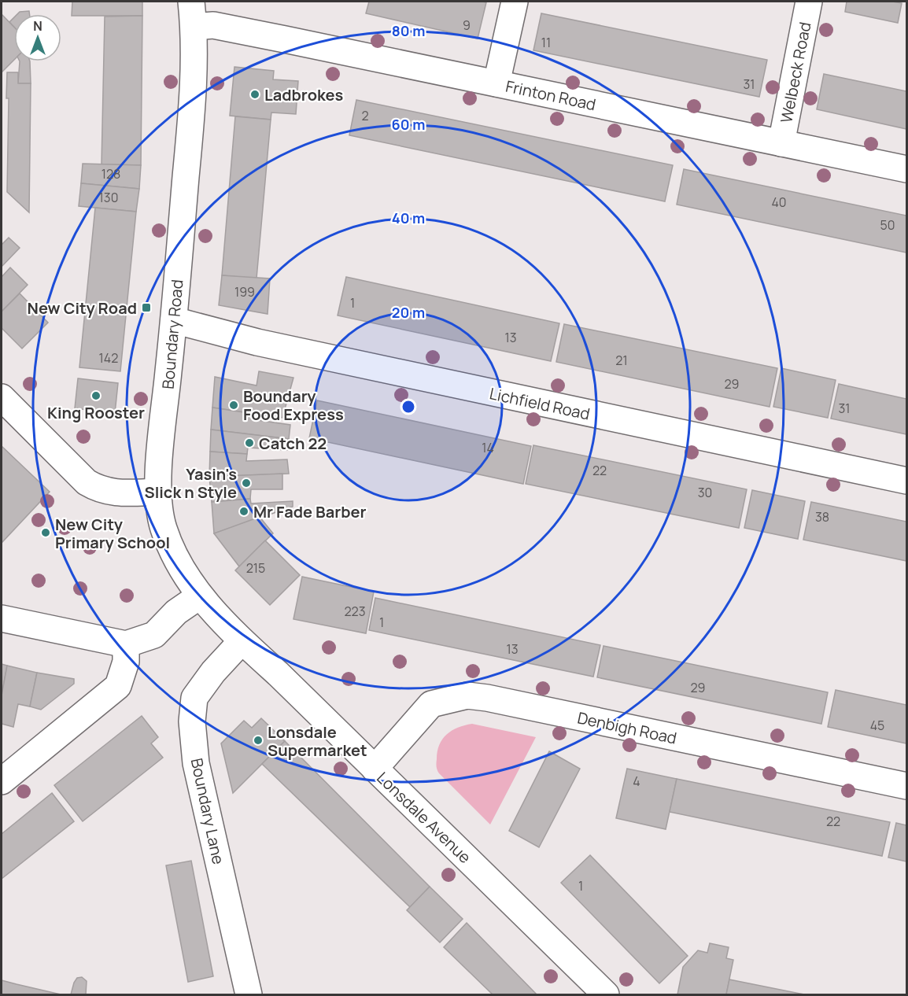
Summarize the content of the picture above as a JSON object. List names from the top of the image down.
{
  "streets": {
    "street": [
      "Welbeck Road",
      "Frinton Road",
      "Boundary Road",
      "Lichfield Road",
      "Denbigh Road",
      "Boundary Lane",
      "Lonsdale Avenue"
    ]
  },
  "crossings": [
    ["Welbeck Road", "Frinton Road"],
    ["Frinton Road", "Boundary Road"],
    ["Boundary Road", "Lichfield Road"],
    ["Boundary Road", "Boundary Lane"],
    ["Boundary Road", "Lonsdale Avenue"],
    ["Denbigh Road", "Lonsdale Avenue"],
    ["Boundary Lane", "Lonsdale Avenue"]
  ],
  "places": {
    "other": [
      "Ladbrokes",
      "King Rooster",
      "Boundary Food Express",
      "Catch 22",
      "Yasin's Slick n Style",
      "Mr Fade Barber",
      "New City Primary School",
      "Lonsdale Supermarket"
    ],
    "transit": ["New City Road"]
  },
  "house_numbers": [
    "9",
    "11",
    "31",
    "2",
    "128",
    "130",
    "40",
    "50",
    "199",
    "1",
    "13",
    "142",
    "21",
    "29",
    "31",
    "14",
    "22",
    "30",
    "38",
    "215",
    "223",
    "1",
    "13",
    "29",
    "45",
    "4",
    "22",
    "1"
  ],
  "north": "top",
  "rings": [
    "80 m",
    "60 m",
    "40 m",
    "20 m"
  ]
}
